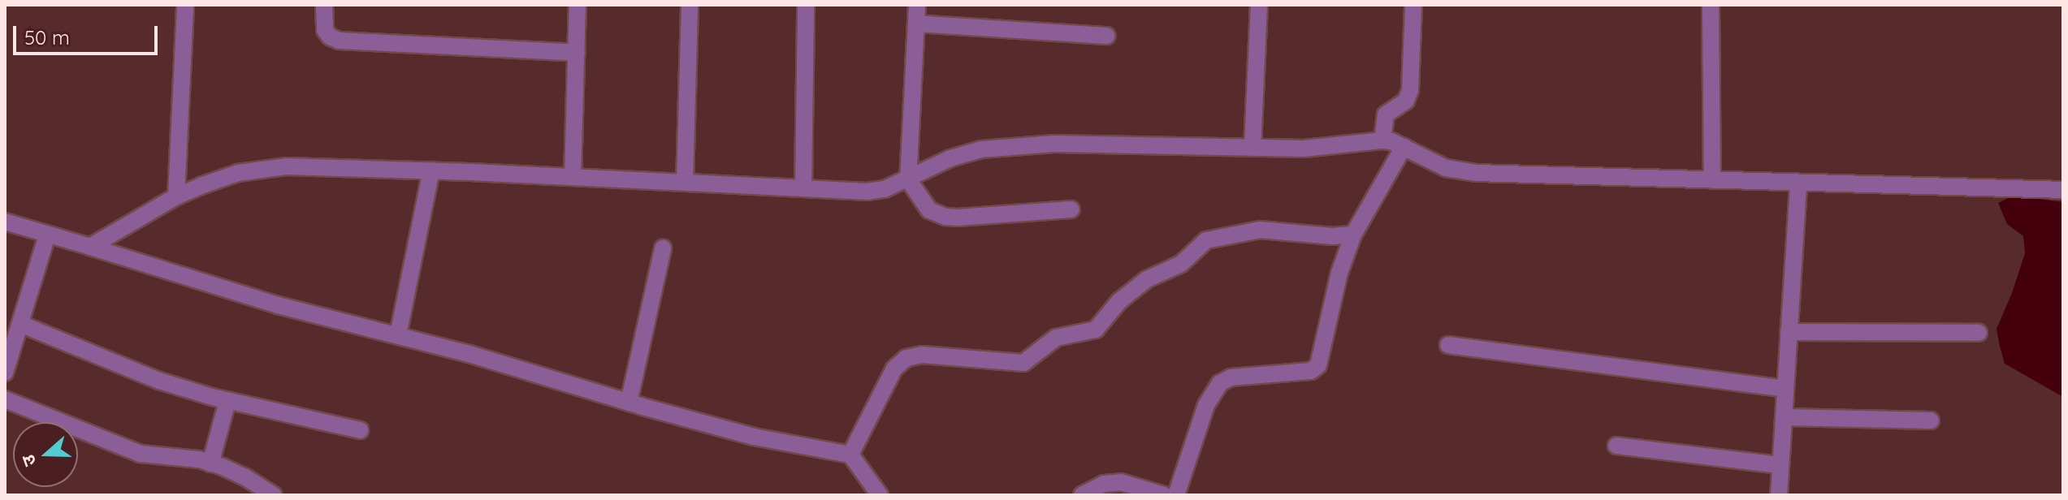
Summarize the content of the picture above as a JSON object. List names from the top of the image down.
{
  "scale_bar": "50 m",
  "north": "left"
}
